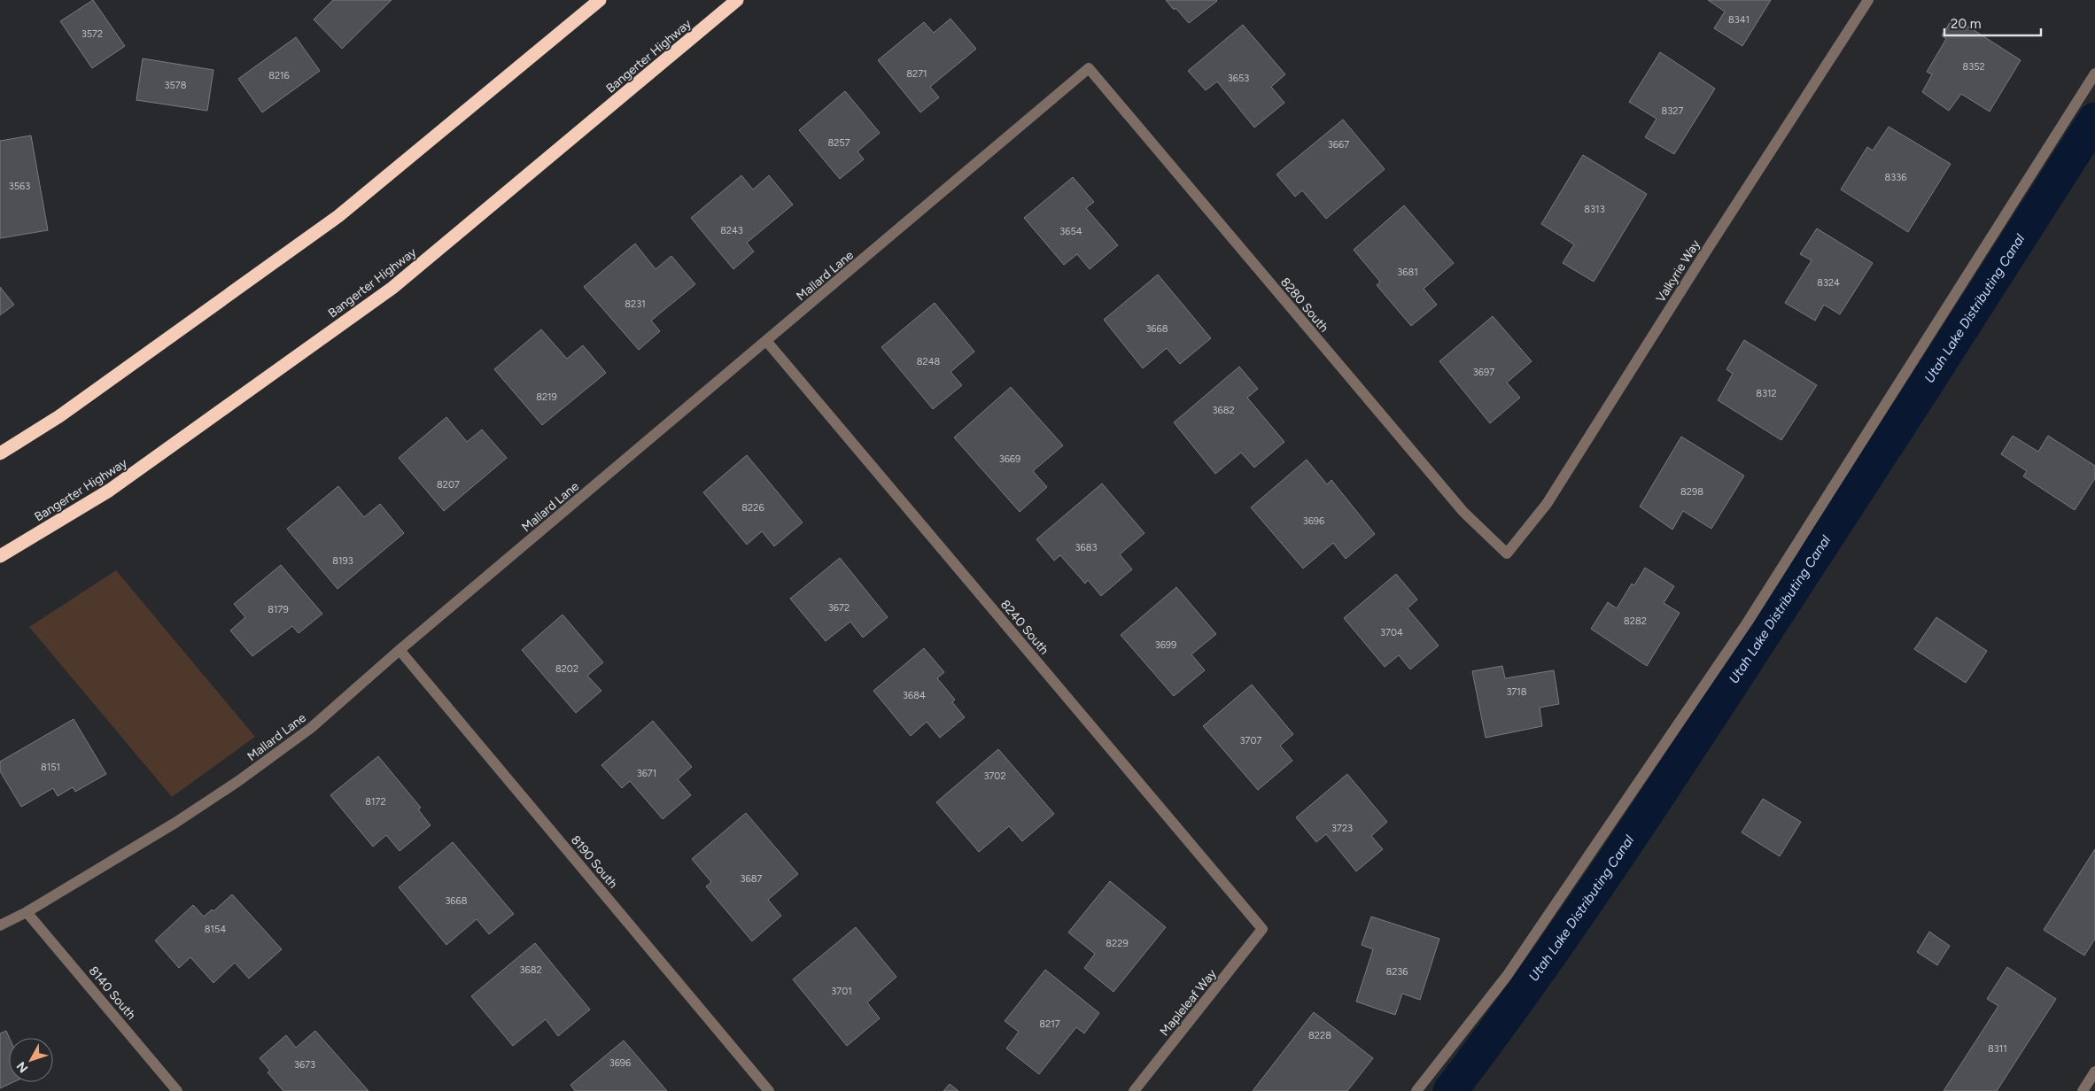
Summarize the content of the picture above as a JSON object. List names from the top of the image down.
{
  "streets": {
    "highway": ["Bangerter Highway"],
    "street": [
      "Valkyrie Way",
      "Mallard Lane",
      "8280 South",
      "8240 South",
      "8190 South",
      "8140 South",
      "Mapleleaf Way"
    ]
  },
  "crossings": [
    ["Valkyrie Way", "8280 South"],
    ["Mallard Lane", "8280 South"],
    ["Mallard Lane", "8240 South"],
    ["Mallard Lane", "8190 South"],
    ["Mallard Lane", "8140 South"],
    ["8240 South", "Mapleleaf Way"]
  ],
  "water": ["Utah Lake Distributing Canal"],
  "house_numbers": [
    "8341",
    "3572",
    "8352",
    "8271",
    "8216",
    "3653",
    "3578",
    "8327",
    "8257",
    "3667",
    "8336",
    "3563",
    "8313",
    "8243",
    "3654",
    "3681",
    "8324",
    "8231",
    "3668",
    "8248",
    "3697",
    "8312",
    "8219",
    "3682",
    "3669",
    "8207",
    "8298",
    "8226",
    "3696",
    "3683",
    "8193",
    "3672",
    "8179",
    "8282",
    "3704",
    "3699",
    "8202",
    "3718",
    "3684",
    "3707",
    "8151",
    "3671",
    "3702",
    "8172",
    "3723",
    "3687",
    "3668",
    "8154",
    "8229",
    "3682",
    "8236",
    "3701",
    "8217",
    "8228",
    "8311",
    "3696",
    "3673"
  ],
  "scale_bar": "20 m",
  "north": "bottom left"
}
